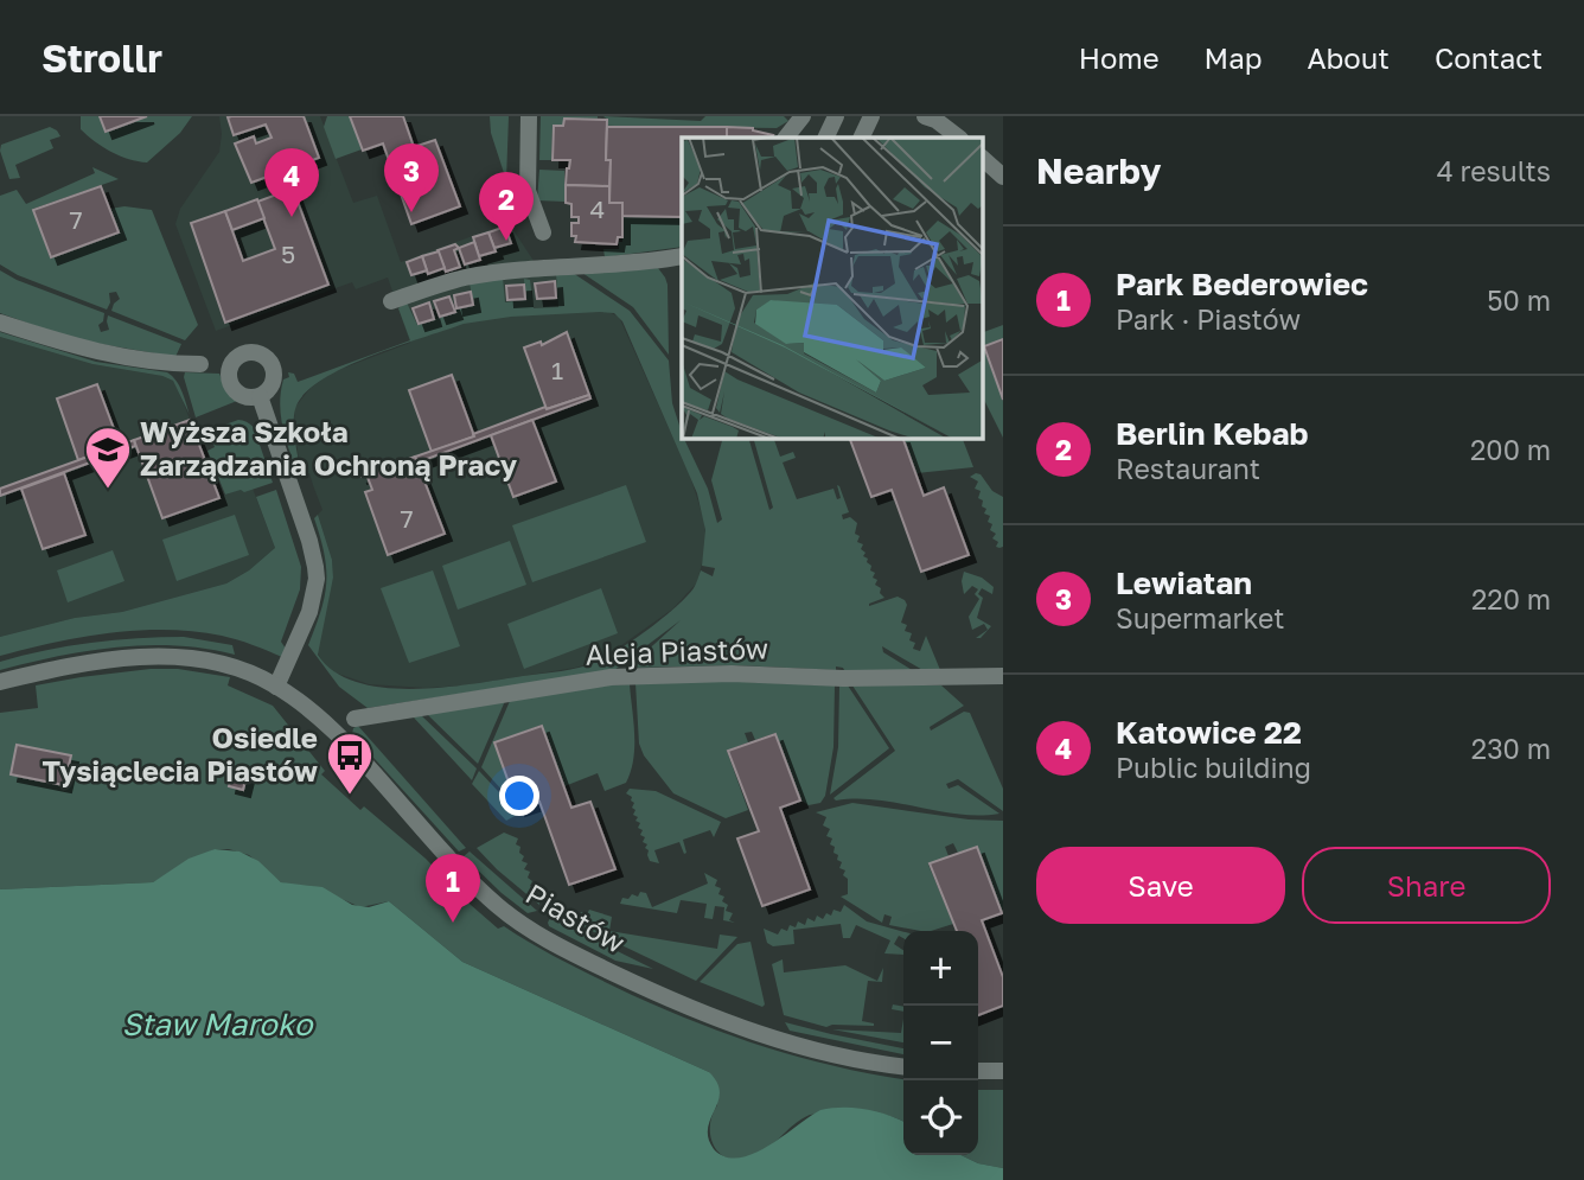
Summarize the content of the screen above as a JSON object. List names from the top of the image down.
{
  "streets": {
    "street": ["Aleja Piastów", "Piastów"]
  },
  "water": ["Staw Maroko"],
  "places": {
    "school or university": ["Wyższa Szkoła Zarządzania Ochroną Pracy"],
    "bus stop": ["Osiedle Tysiąclecia Piastów"]
  },
  "house_numbers": [
    "4",
    "7",
    "5",
    "1",
    "7"
  ],
  "page": {
    "header": "Strollr",
    "nav": [
      "Home",
      "Map",
      "About",
      "Contact"
    ],
    "heading": ["Nearby", "4 results"],
    "pins": [
      "3",
      "4",
      "2",
      "1"
    ],
    "list": [
      {
        "mark": "1",
        "name": "Park Bederowiec",
        "note": "Park · Piastów",
        "value": "50 m"
      },
      {
        "mark": "2",
        "name": "Berlin Kebab",
        "note": "Restaurant",
        "value": "200 m"
      },
      {
        "mark": "3",
        "name": "Lewiatan",
        "note": "Supermarket",
        "value": "220 m"
      },
      {
        "mark": "4",
        "name": "Katowice 22",
        "note": "Public building",
        "value": "230 m"
      }
    ],
    "buttons": ["Save", "Share"],
    "map_buttons": ["+", "−"]
  }
}
